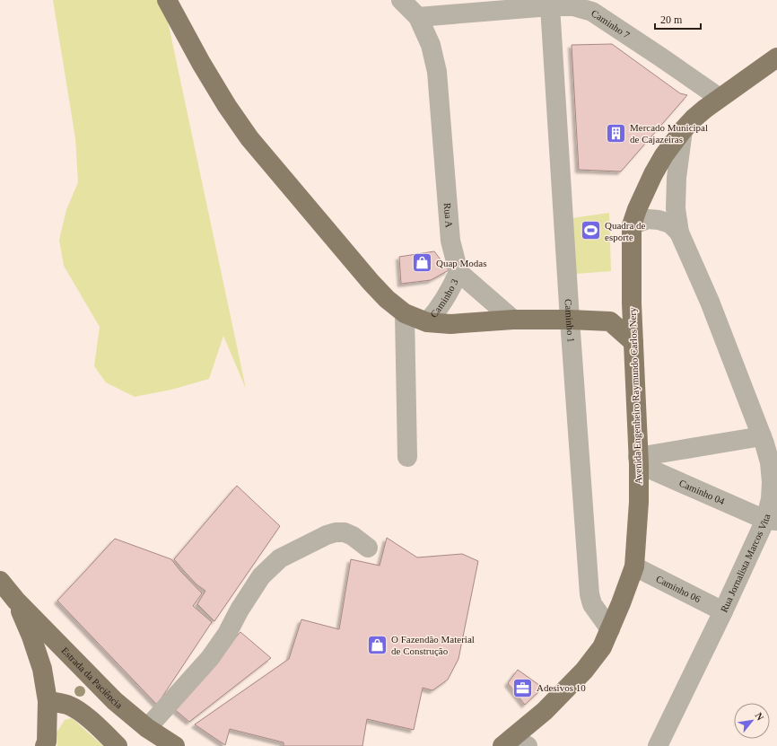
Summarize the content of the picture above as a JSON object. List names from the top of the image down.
{
  "streets": {
    "main road": ["Avenida Engenheiro Raymundo Carlos Nery", "Estrada da Paciência"],
    "street": [
      "Caminho 7",
      "Rua A",
      "Caminho 3",
      "Caminho 1",
      "Caminho 04",
      "Rua Jornalista Marcos Vita",
      "Caminho 06"
    ]
  },
  "crossings": [
    ["Caminho 7", "Rua A"],
    ["Caminho 7", "Caminho 1"],
    ["Caminho 7", "Avenida Engenheiro Raymundo Carlos Nery"],
    ["Rua A", "Caminho 3"],
    ["Caminho 1", "Avenida Engenheiro Raymundo Carlos Nery"],
    ["Avenida Engenheiro Raymundo Carlos Nery", "Caminho 04"],
    ["Avenida Engenheiro Raymundo Carlos Nery", "Rua Jornalista Marcos Vita"],
    ["Avenida Engenheiro Raymundo Carlos Nery", "Caminho 06"],
    ["Caminho 04", "Rua Jornalista Marcos Vita"],
    ["Rua Jornalista Marcos Vita", "Caminho 06"]
  ],
  "places": {
    "building": ["Mercado Municipal de Cajazeiras"],
    "sports": ["Quadra de esporte"],
    "shop": ["Quap Modas", "O Fazendão Material de Construção"],
    "office": ["Adesivos 10"]
  },
  "scale_bar": "20 m",
  "north": "top right"
}
